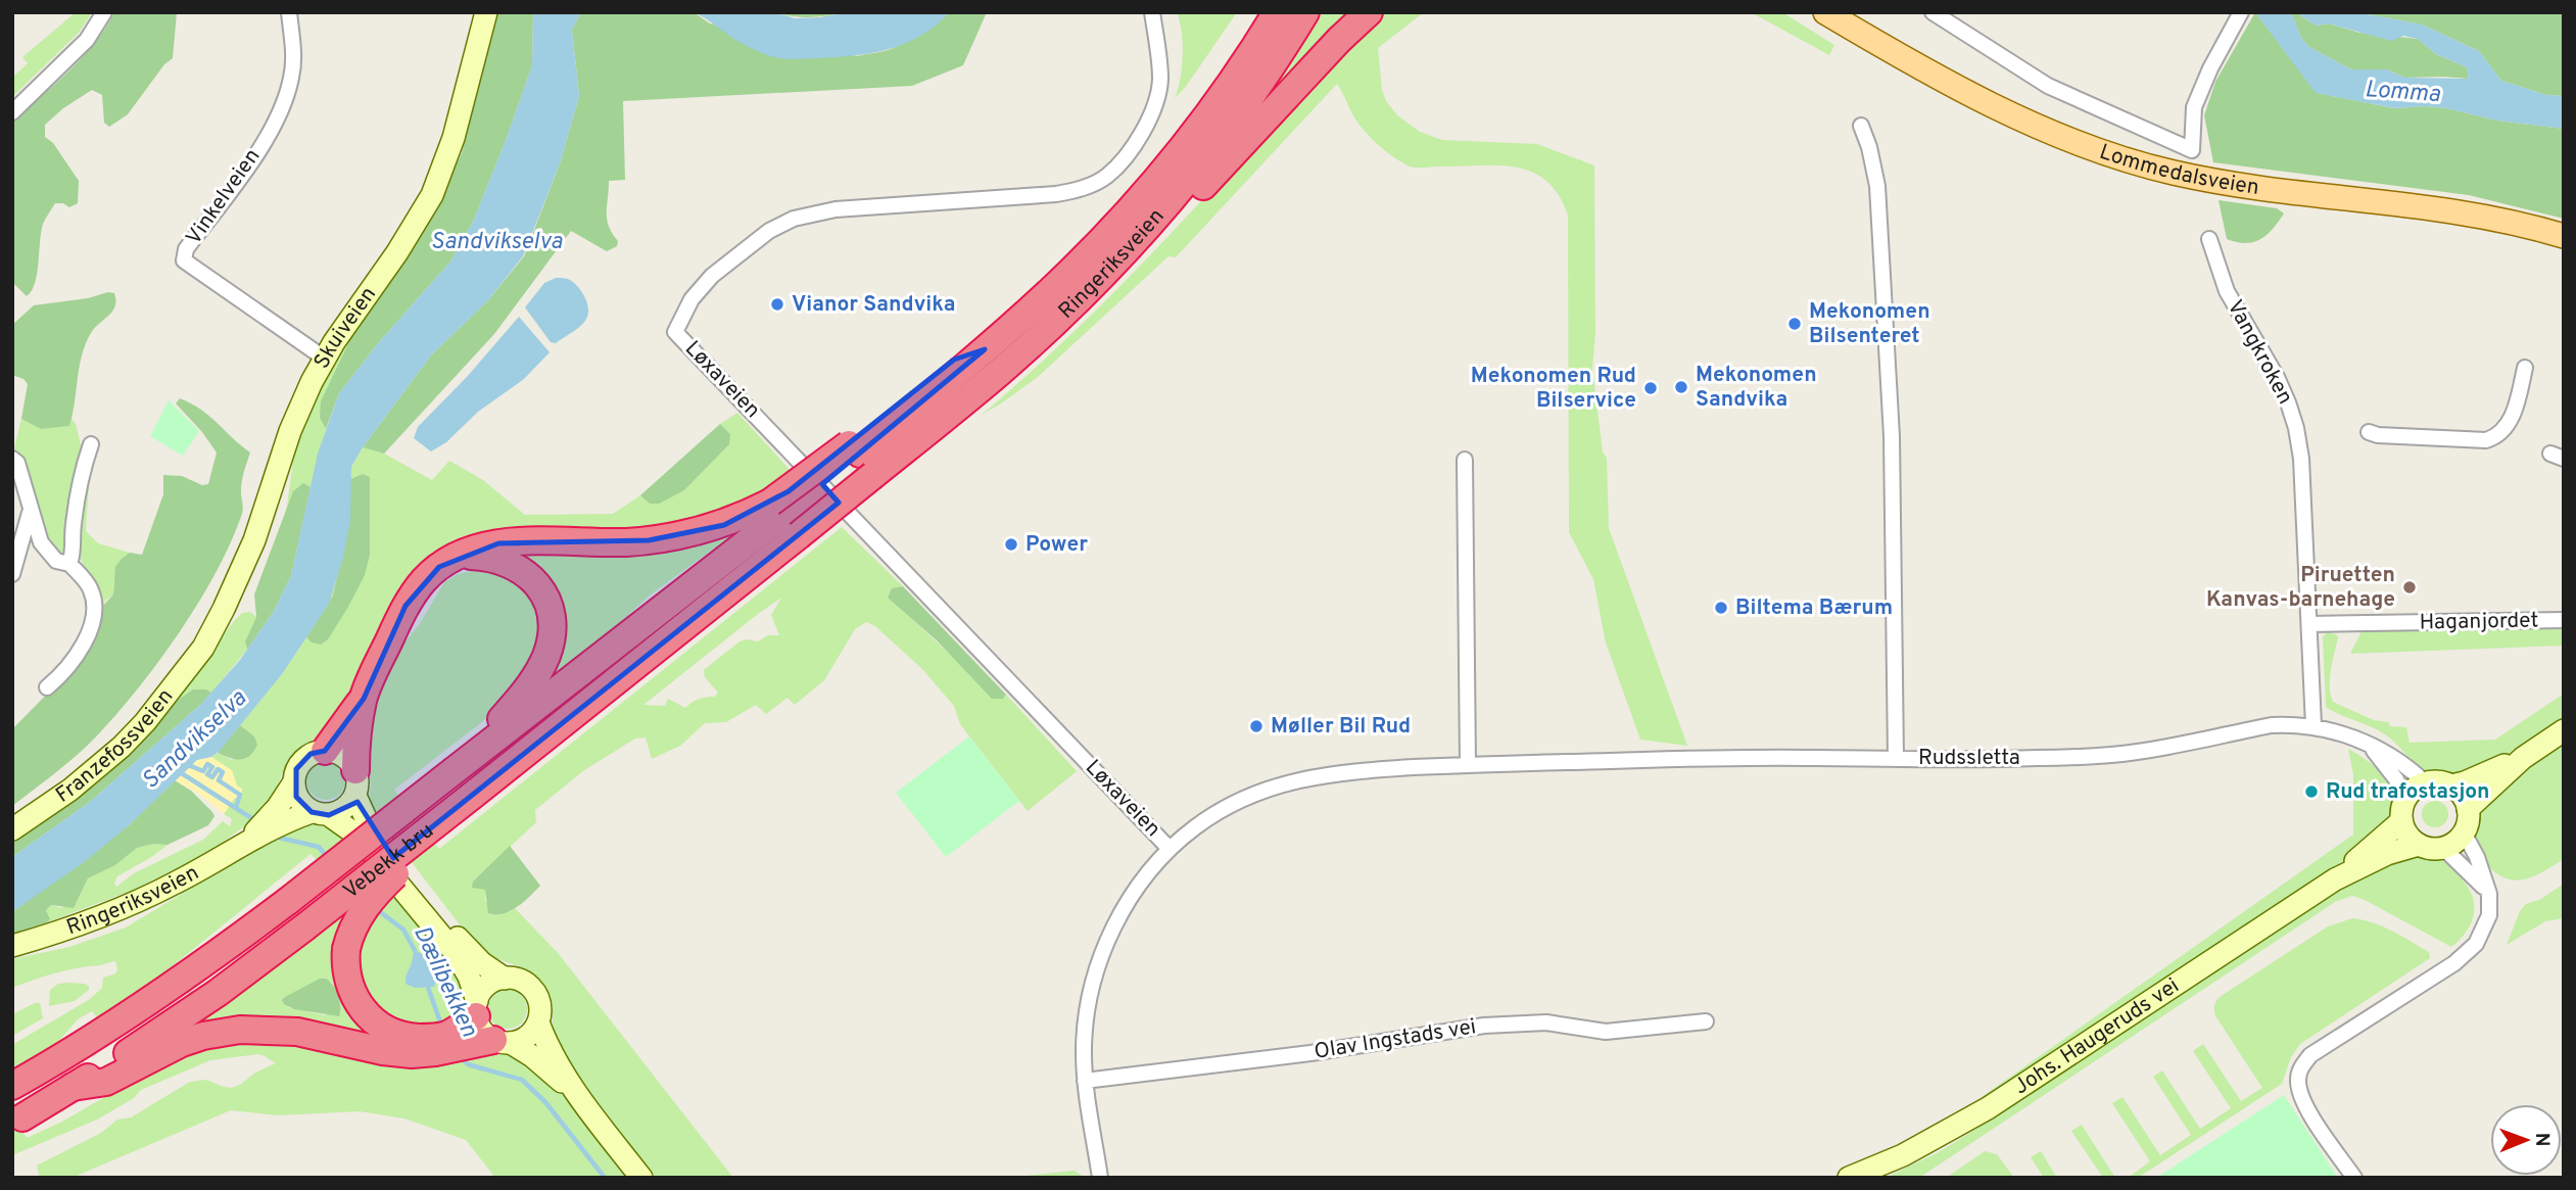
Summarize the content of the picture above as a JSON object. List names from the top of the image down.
{
  "streets": {
    "highway": ["Ringeriksveien", "Vebekk bru"],
    "main road": [
      "Lommedalsveien",
      "Skuiveien",
      "Franzefossveien",
      "Johs. Haugeruds vei"
    ],
    "street": [
      "Vinkelveien",
      "Vangkroken",
      "Løxaveien",
      "Haganjordet",
      "Rudssletta",
      "Olav Ingstads vei"
    ]
  },
  "crossings": [
    ["Vinkelveien", "Skuiveien"],
    ["Skuiveien", "Franzefossveien"],
    ["Vangkroken", "Haganjordet"],
    ["Vangkroken", "Rudssletta"],
    ["Rudssletta", "Johs. Haugeruds vei"]
  ],
  "water": ["Lomma", "Sandvikselva", "Dælibekken"],
  "places": [
    "Vianor Sandvika",
    "Mekonomen Bilsenteret",
    "Mekonomen Sandvika",
    "Mekonomen Rud Bilservice",
    "Power",
    "Piruetten Kanvas-barnehage",
    "Biltema Bærum",
    "Møller Bil Rud",
    "Rud trafostasjon"
  ],
  "north": "right"
}
